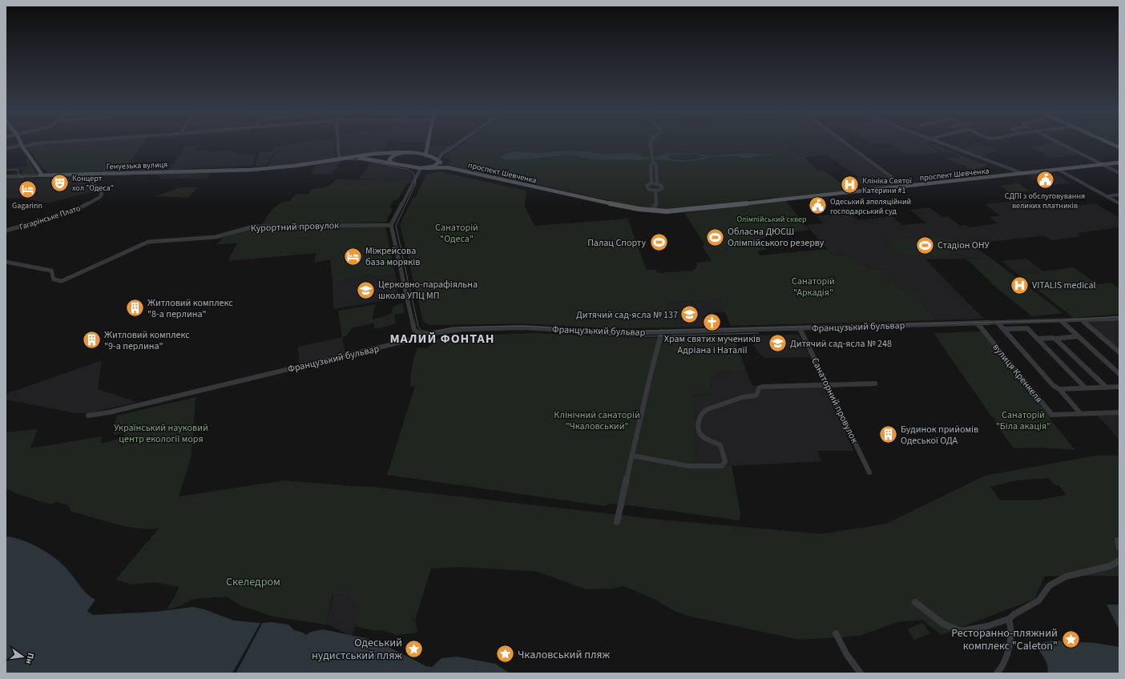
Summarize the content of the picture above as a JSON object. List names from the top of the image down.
{
  "streets": {
    "main road": ["Генуезька вулиця", "проспект Шевченка"],
    "street": [
      "Гагарінське Плато",
      "Курортний провулок",
      "Французький бульвар",
      "вулиця Кренкеля",
      "Санаторний провулок"
    ]
  },
  "crossings": [
    ["Генуезька вулиця", "проспект Шевченка"],
    ["Генуезька вулиця", "Гагарінське Плато"],
    ["Французький бульвар", "вулиця Кренкеля"],
    ["Французький бульвар", "Санаторний провулок"]
  ],
  "districts": ["МАЛИЙ ФОНТАН"],
  "parks": [
    "Олімпійський сквер",
    "Санаторій \"Одеса\"",
    "Санаторій \"Аркадія\"",
    "Клінічний санаторій \"Чкаловський\"",
    "Санаторій \"Біла акація\"",
    "Український науковий центр екології моря",
    "Скеледром"
  ],
  "places": {
    "public building": ["СДПІ з обслуговування великих платників", "Одеський апеляційний господарський суд"],
    "theatre": ["Концерт хол \"Одеса\""],
    "hospital": ["Клініка Святої Катерини #1", "VITALIS medical"],
    "hotel": ["Gagarinn", "Міжрейсова база моряків"],
    "sports": ["Обласна ДЮСШ Олімпійського резерву", "Палац Спорту", "Стадіон ОНУ"],
    "school or university": ["Церковно-парафіяльна школа УПЦ МП", "Дитячий сад-ясла № 137", "Дитячий сад-ясла № 248"],
    "building": ["Житловий комплекс \"8-а перлина\"", "Житловий комплекс \"9-а перлина\"", "Будинок прийомів Одеської ОДА"],
    "church": ["Храм святих мучеників Адріана і Наталії"],
    "place": ["Ресторанно-пляжний комплекс \"Caleton\"", "Одеський нудистський пляж", "Чкаловський пляж"]
  },
  "north": "right"
}
